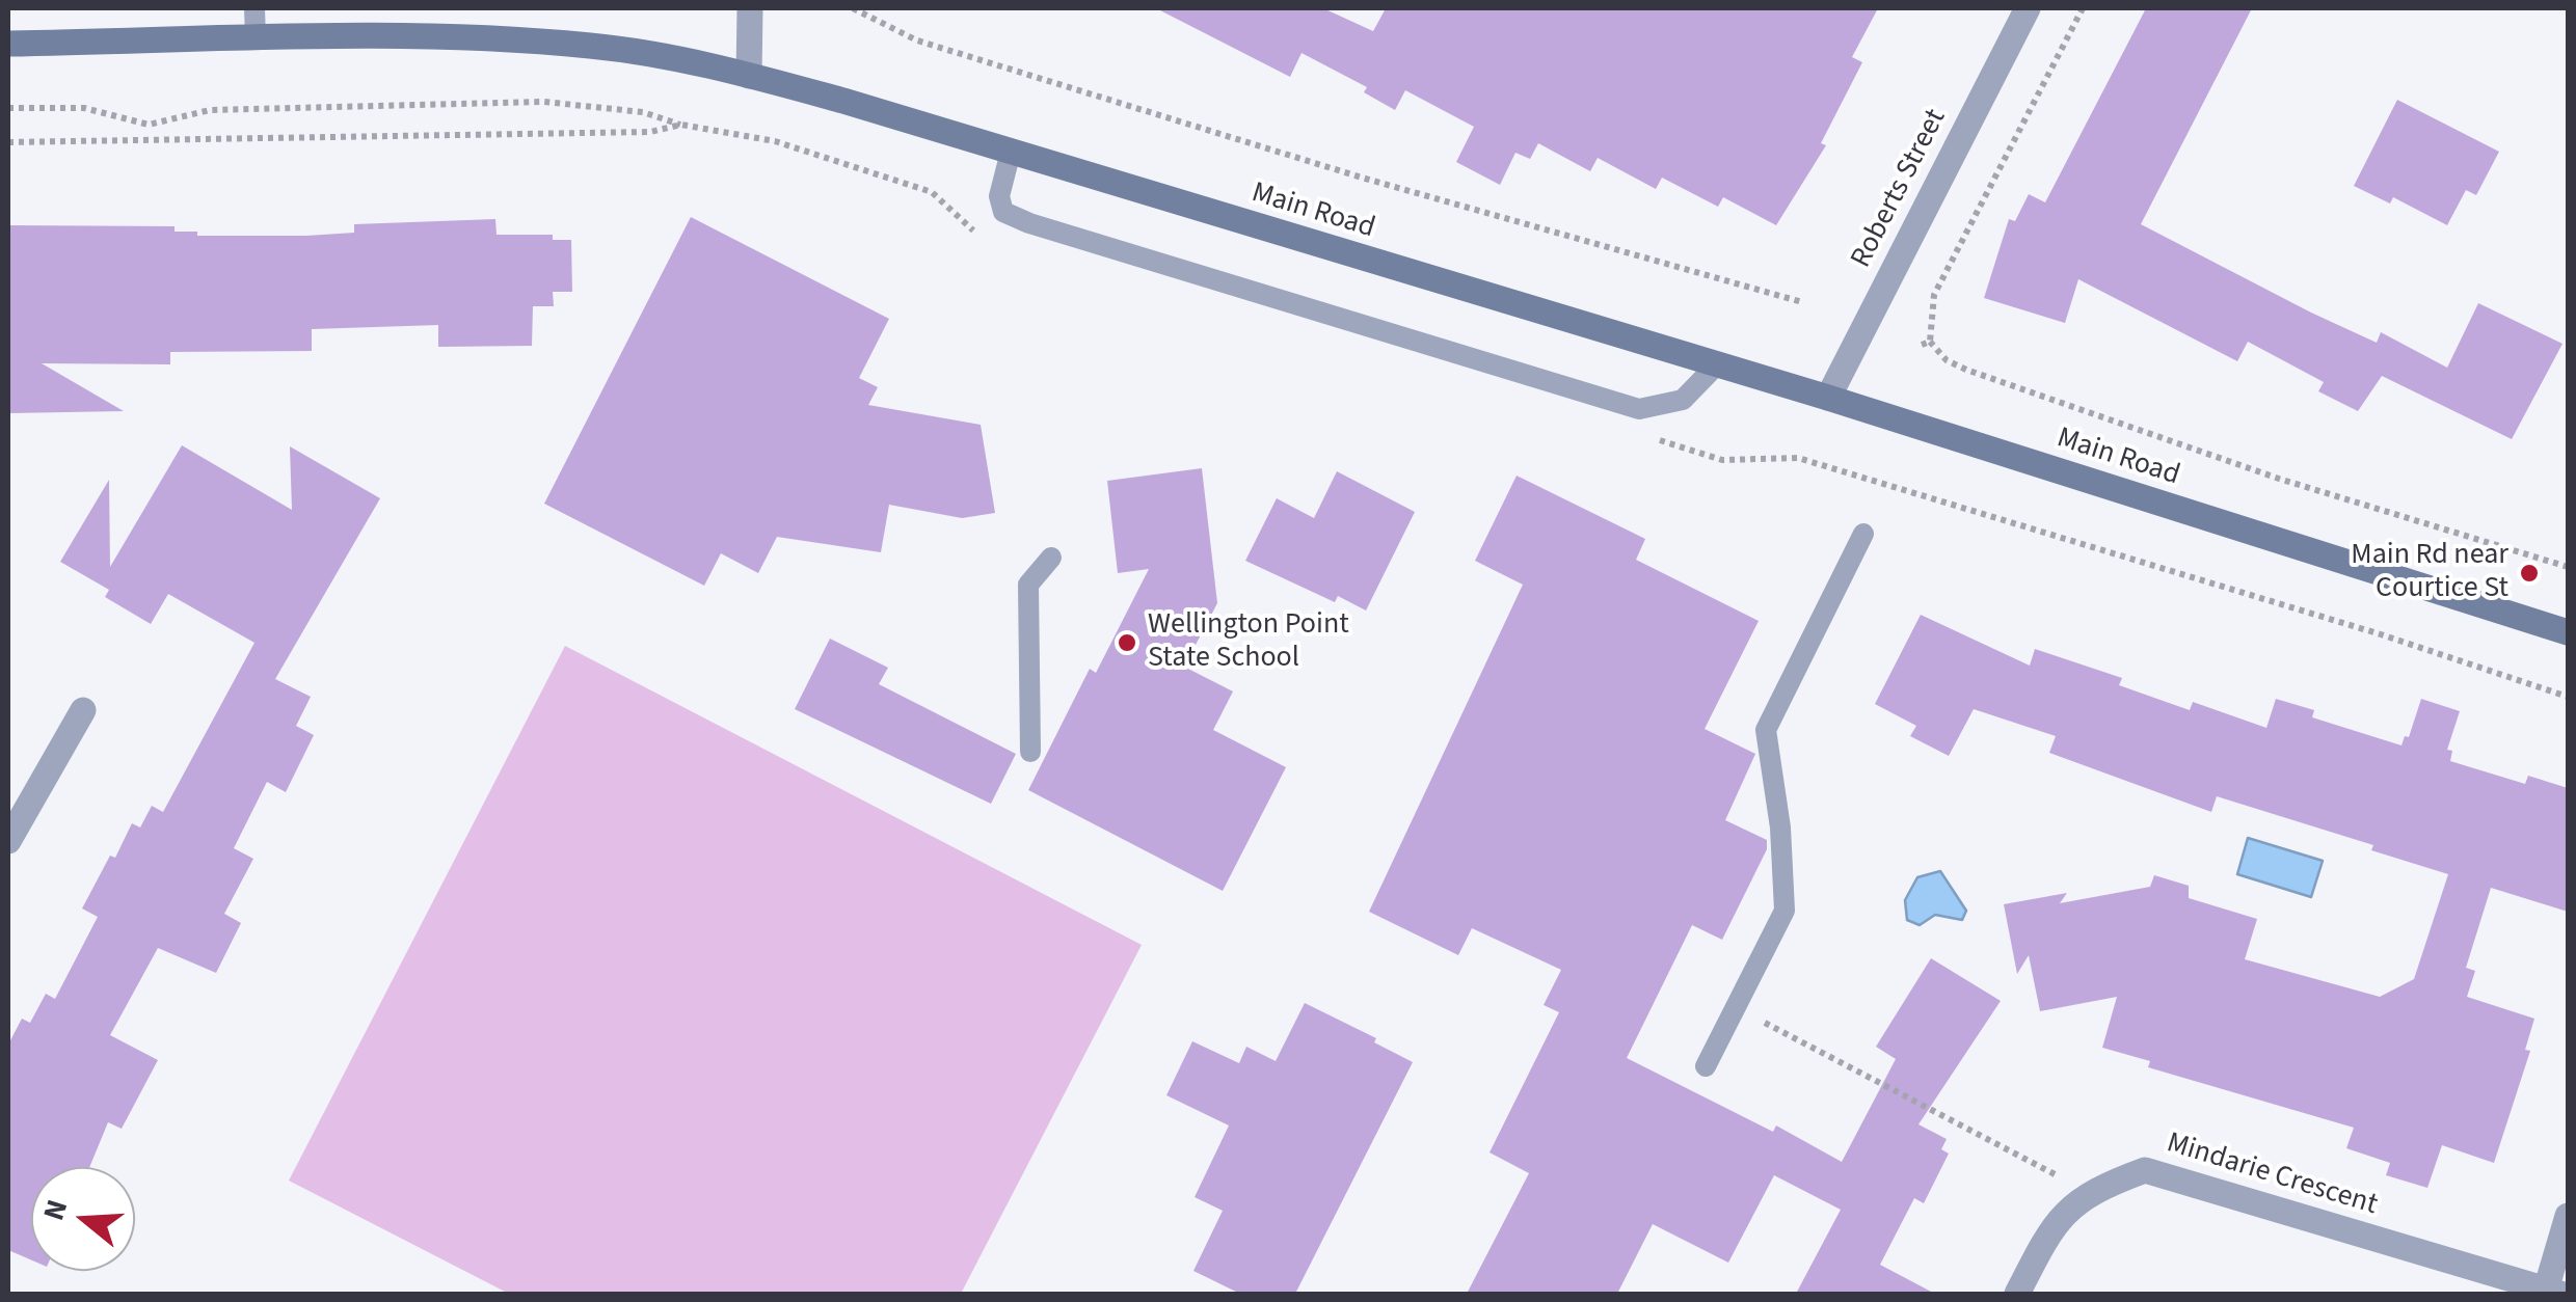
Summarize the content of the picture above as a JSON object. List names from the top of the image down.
{
  "streets": {
    "main road": ["Main Road"],
    "street": ["Roberts Street", "Mindarie Crescent"]
  },
  "crossings": [
    ["Roberts Street", "Main Road"]
  ],
  "places": ["Main Rd near Courtice St", "Wellington Point State School"],
  "north": "left"
}
